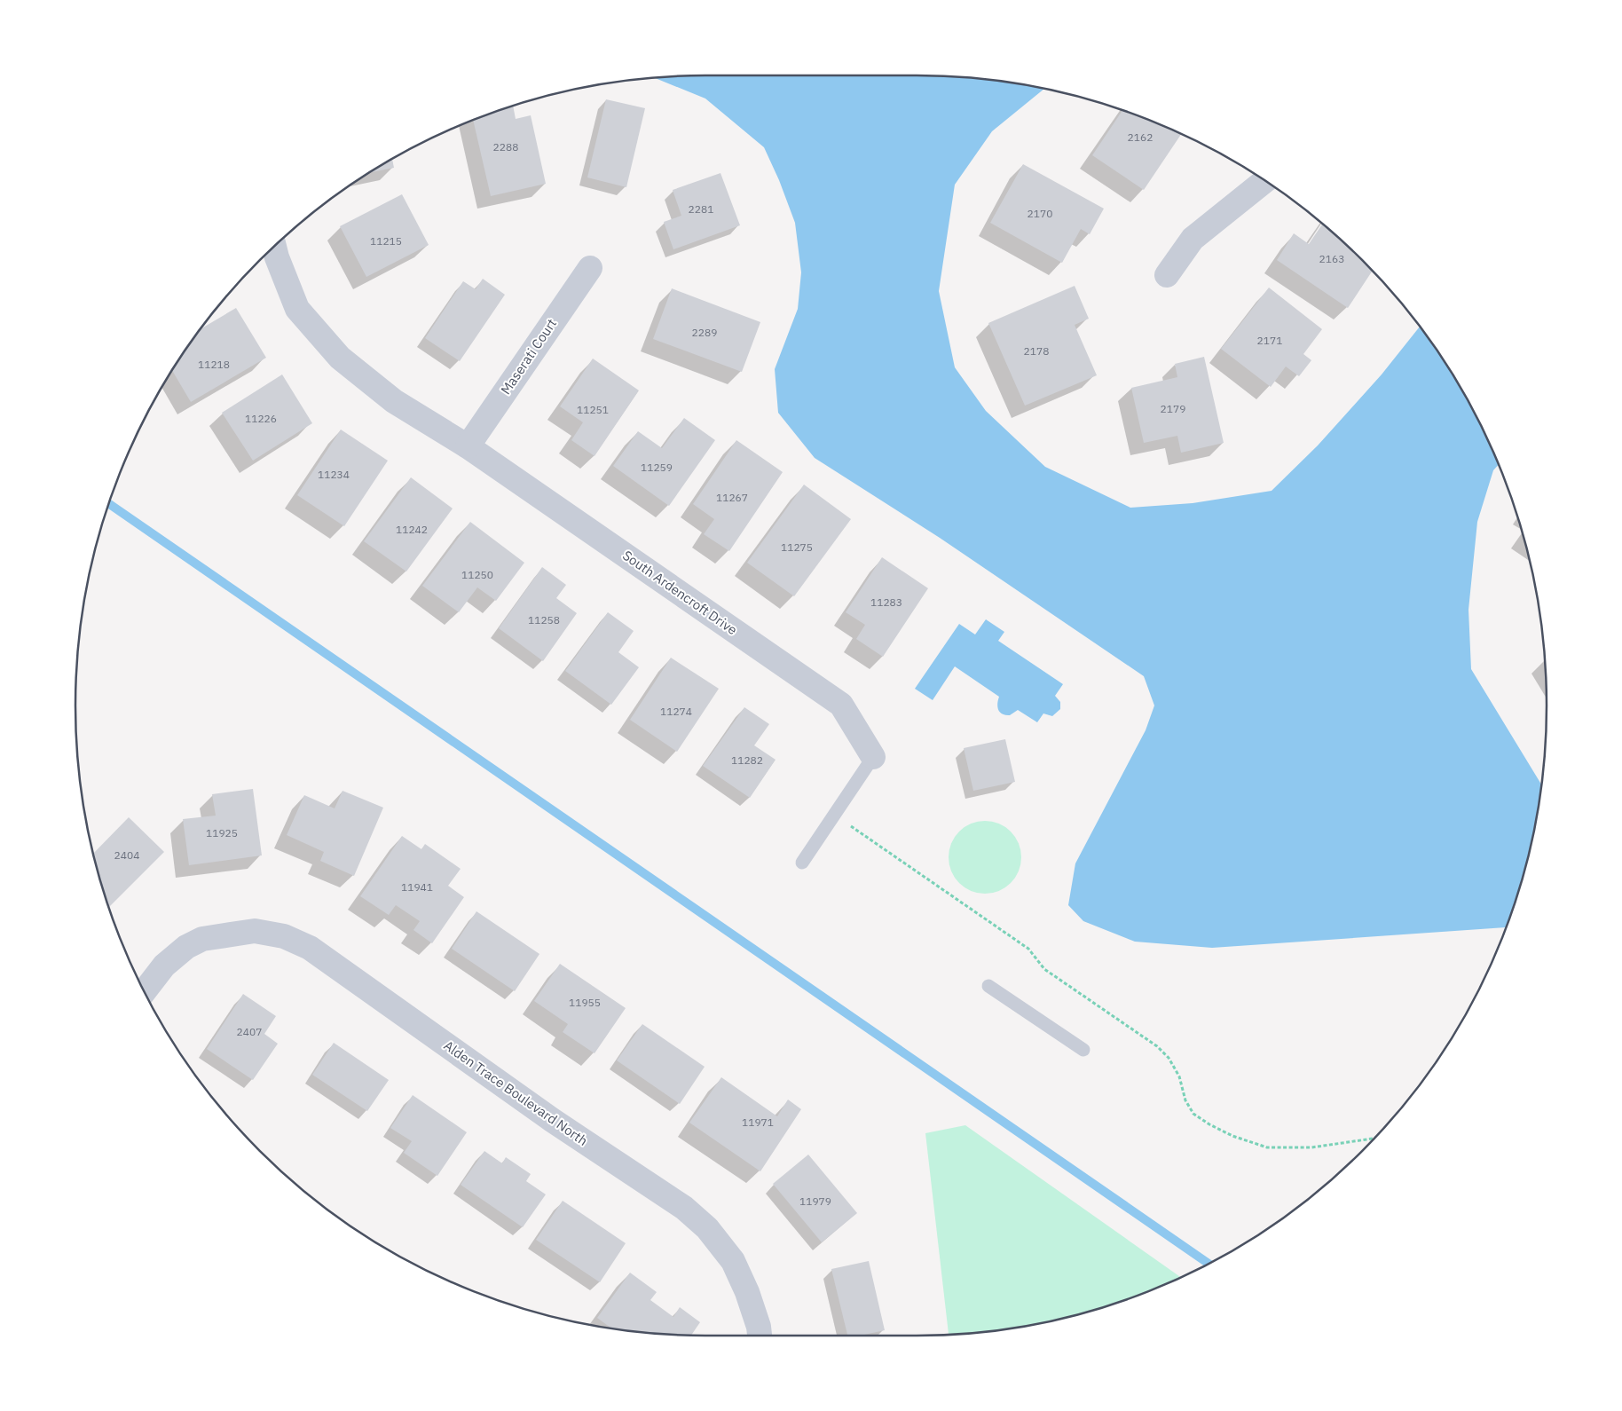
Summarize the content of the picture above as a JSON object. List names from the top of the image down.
{
  "streets": {
    "street": ["Maserati Court", "South Ardencroft Drive", "Alden Trace Boulevard North"]
  },
  "crossings": [
    ["Maserati Court", "South Ardencroft Drive"]
  ],
  "house_numbers": [
    "2162",
    "2288",
    "2281",
    "2170",
    "11215",
    "2163",
    "2289",
    "2171",
    "2178",
    "11218",
    "2179",
    "11251",
    "11226",
    "11259",
    "11234",
    "11267",
    "11242",
    "11275",
    "11250",
    "11283",
    "11258",
    "11274",
    "11282",
    "11925",
    "2404",
    "11941",
    "11955",
    "2407",
    "11971",
    "11979"
  ]
}
